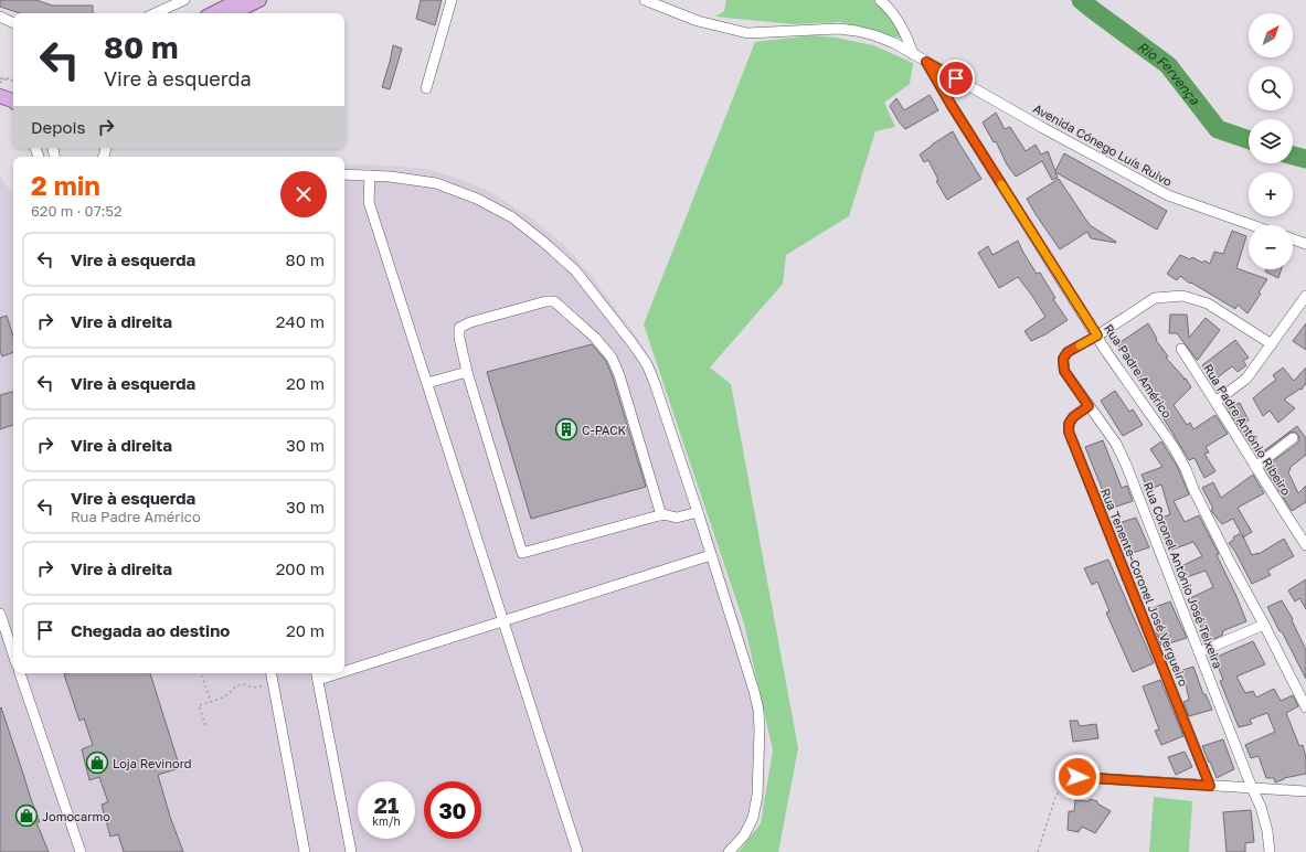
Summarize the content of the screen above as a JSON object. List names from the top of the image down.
{
  "streets": {
    "street": [
      "Avenida Cónego Luís Ruivo",
      "Rua Padre Américo",
      "Rua Padre António Ribeiro",
      "Rua Coronel António José Teixeira",
      "Rua Tenente-Coronel José Vergueiro"
    ]
  },
  "crossings": [
    ["Avenida Cónego Luís Ruivo", "Rua Padre Américo"],
    ["Rua Padre Américo", "Rua Coronel António José Teixeira"],
    ["Rua Coronel António José Teixeira", "Rua Tenente-Coronel José Vergueiro"]
  ],
  "water": ["Rio Fervença"],
  "places": {
    "building": ["C-PACK"],
    "shop": ["Loja Revinord", "Jomocarmo"]
  },
  "north": "top right",
  "page": {
    "map_buttons": ["+", "−"],
    "turn": ["80 m", "Vire à esquerda"],
    "then": "Depois",
    "heading": ["2 min", "620 m · 07:52"],
    "list": [
      {
        "name": "Vire à esquerda",
        "value": "80 m"
      },
      {
        "name": "Vire à direita",
        "value": "240 m"
      },
      {
        "name": "Vire à esquerda",
        "value": "20 m"
      },
      {
        "name": "Vire à direita",
        "value": "30 m"
      },
      {
        "name": "Vire à esquerda",
        "note": "Rua Padre Américo",
        "value": "30 m"
      },
      {
        "name": "Vire à direita",
        "value": "200 m"
      },
      {
        "name": "Chegada ao destino",
        "value": "20 m"
      }
    ],
    "speed": "21 km/h",
    "limit": "30"
  }
}
